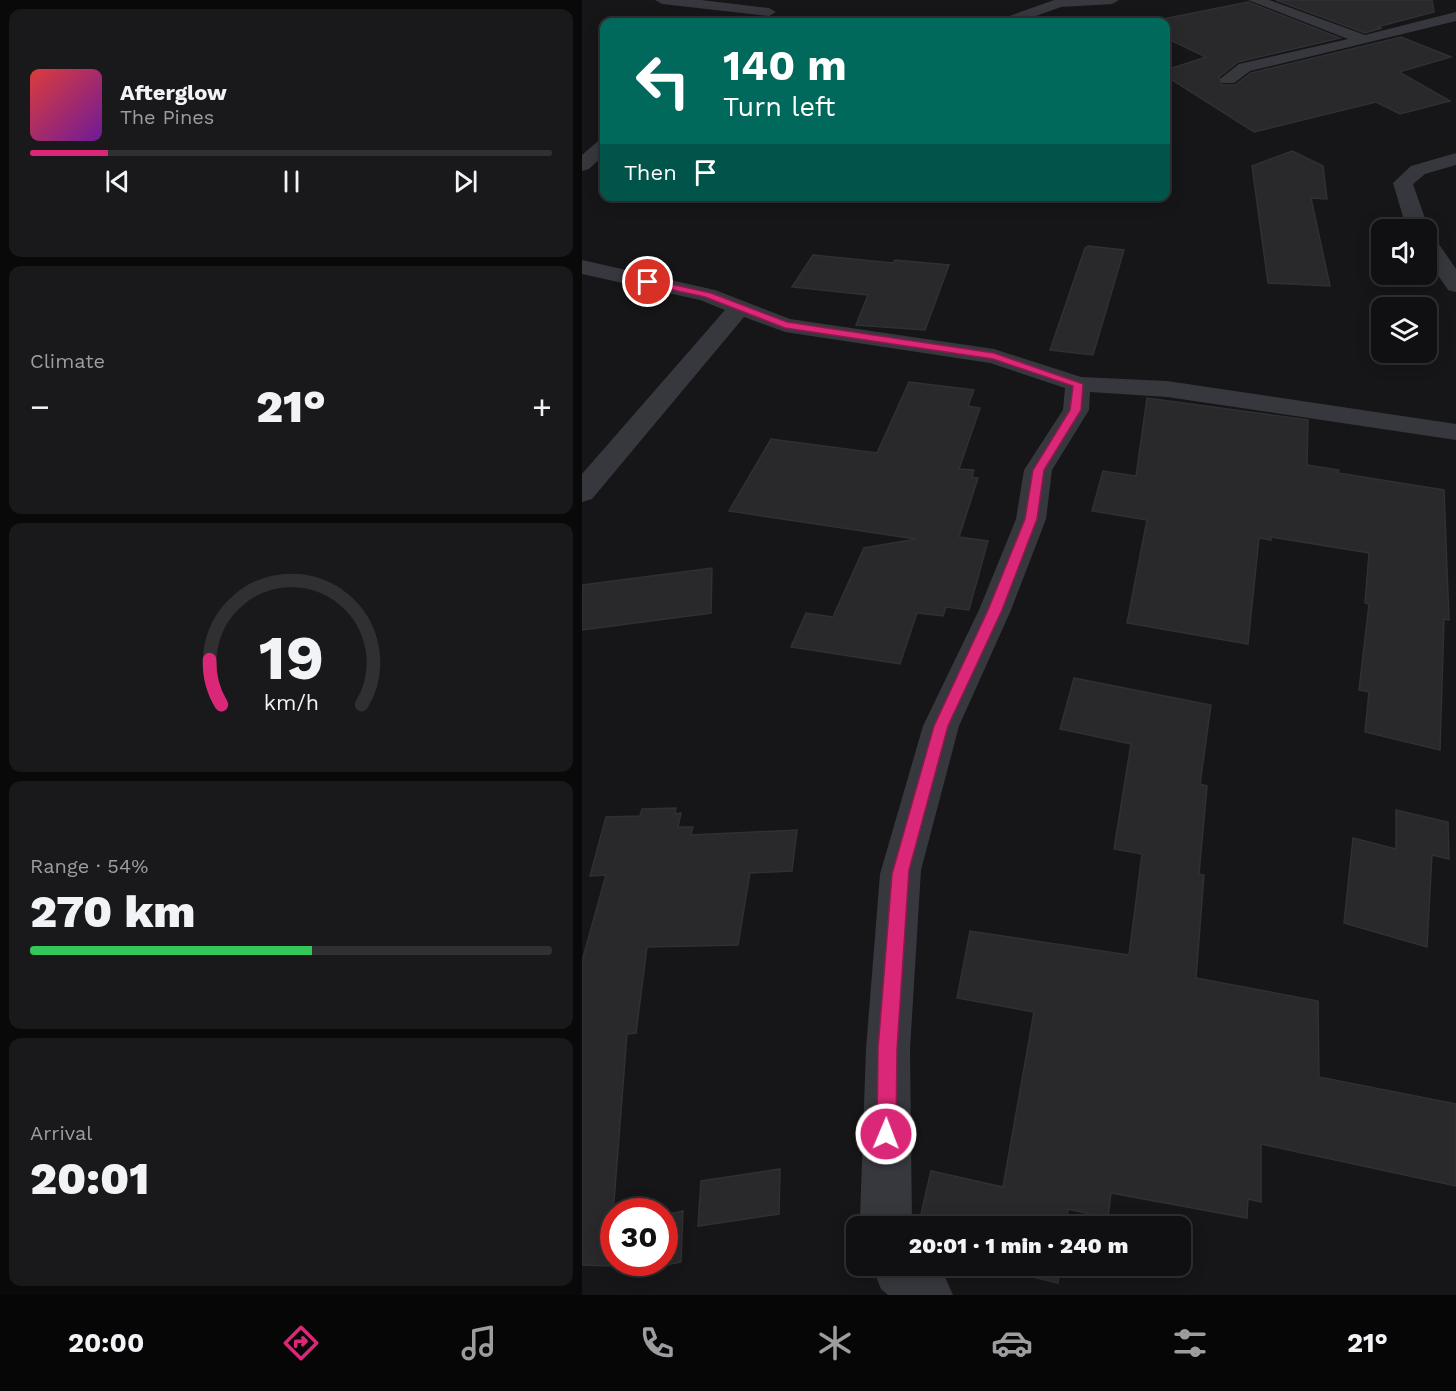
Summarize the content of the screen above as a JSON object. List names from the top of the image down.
{
  "page": {
    "turn": ["140 m", "Turn left"],
    "song": ["Afterglow", "The Pines"],
    "then": "Then",
    "tile": [
      "Climate",
      ["Range · 54%", "270 km"],
      ["Arrival", "20:01"]
    ],
    "heat": ["−", "21°", "+"],
    "limit": "30",
    "trip": "20:01 · 1 min · 240 m",
    "tabs": ["20:00", "21°"],
    "gauge": ["19", "km/h"]
  }
}
